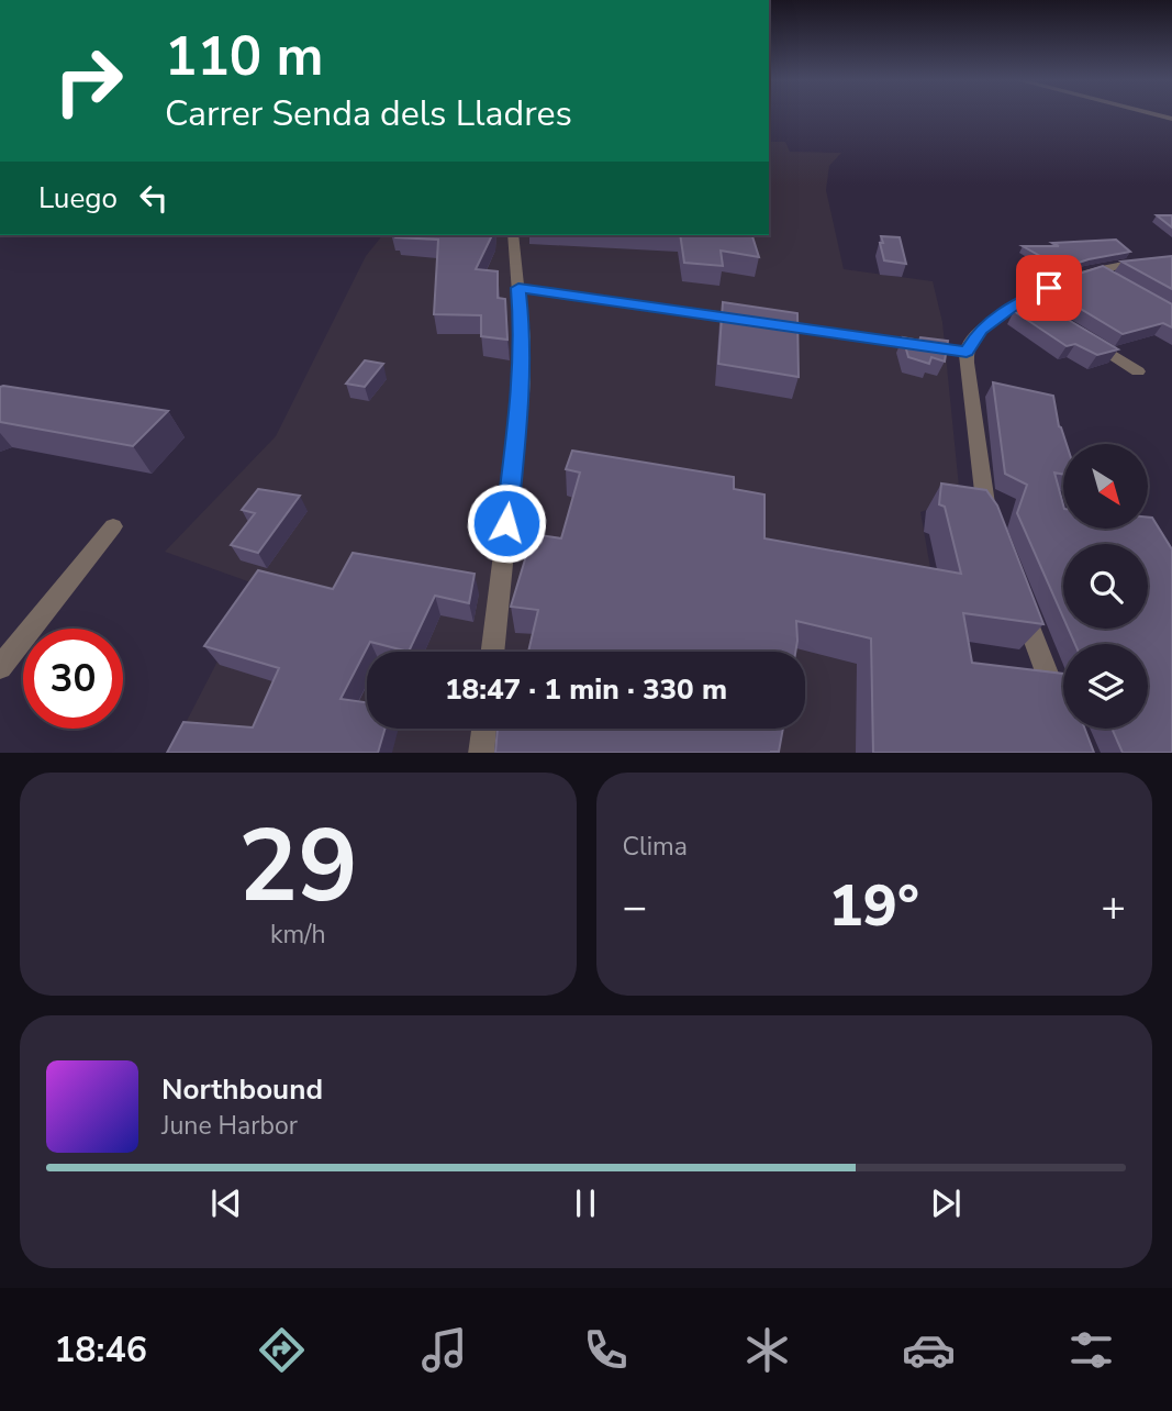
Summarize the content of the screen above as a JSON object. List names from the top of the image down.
{
  "north": "bottom right",
  "page": {
    "turn": ["110 m", "Carrer Senda dels Lladres"],
    "then": "Luego",
    "limit": "30",
    "trip": "18:47 · 1 min · 330 m",
    "tile": [
      ["29", "km/h"],
      "Clima"
    ],
    "heat": ["−", "19°", "+"],
    "song": ["Northbound", "June Harbor"],
    "tabs": "18:46"
  }
}
